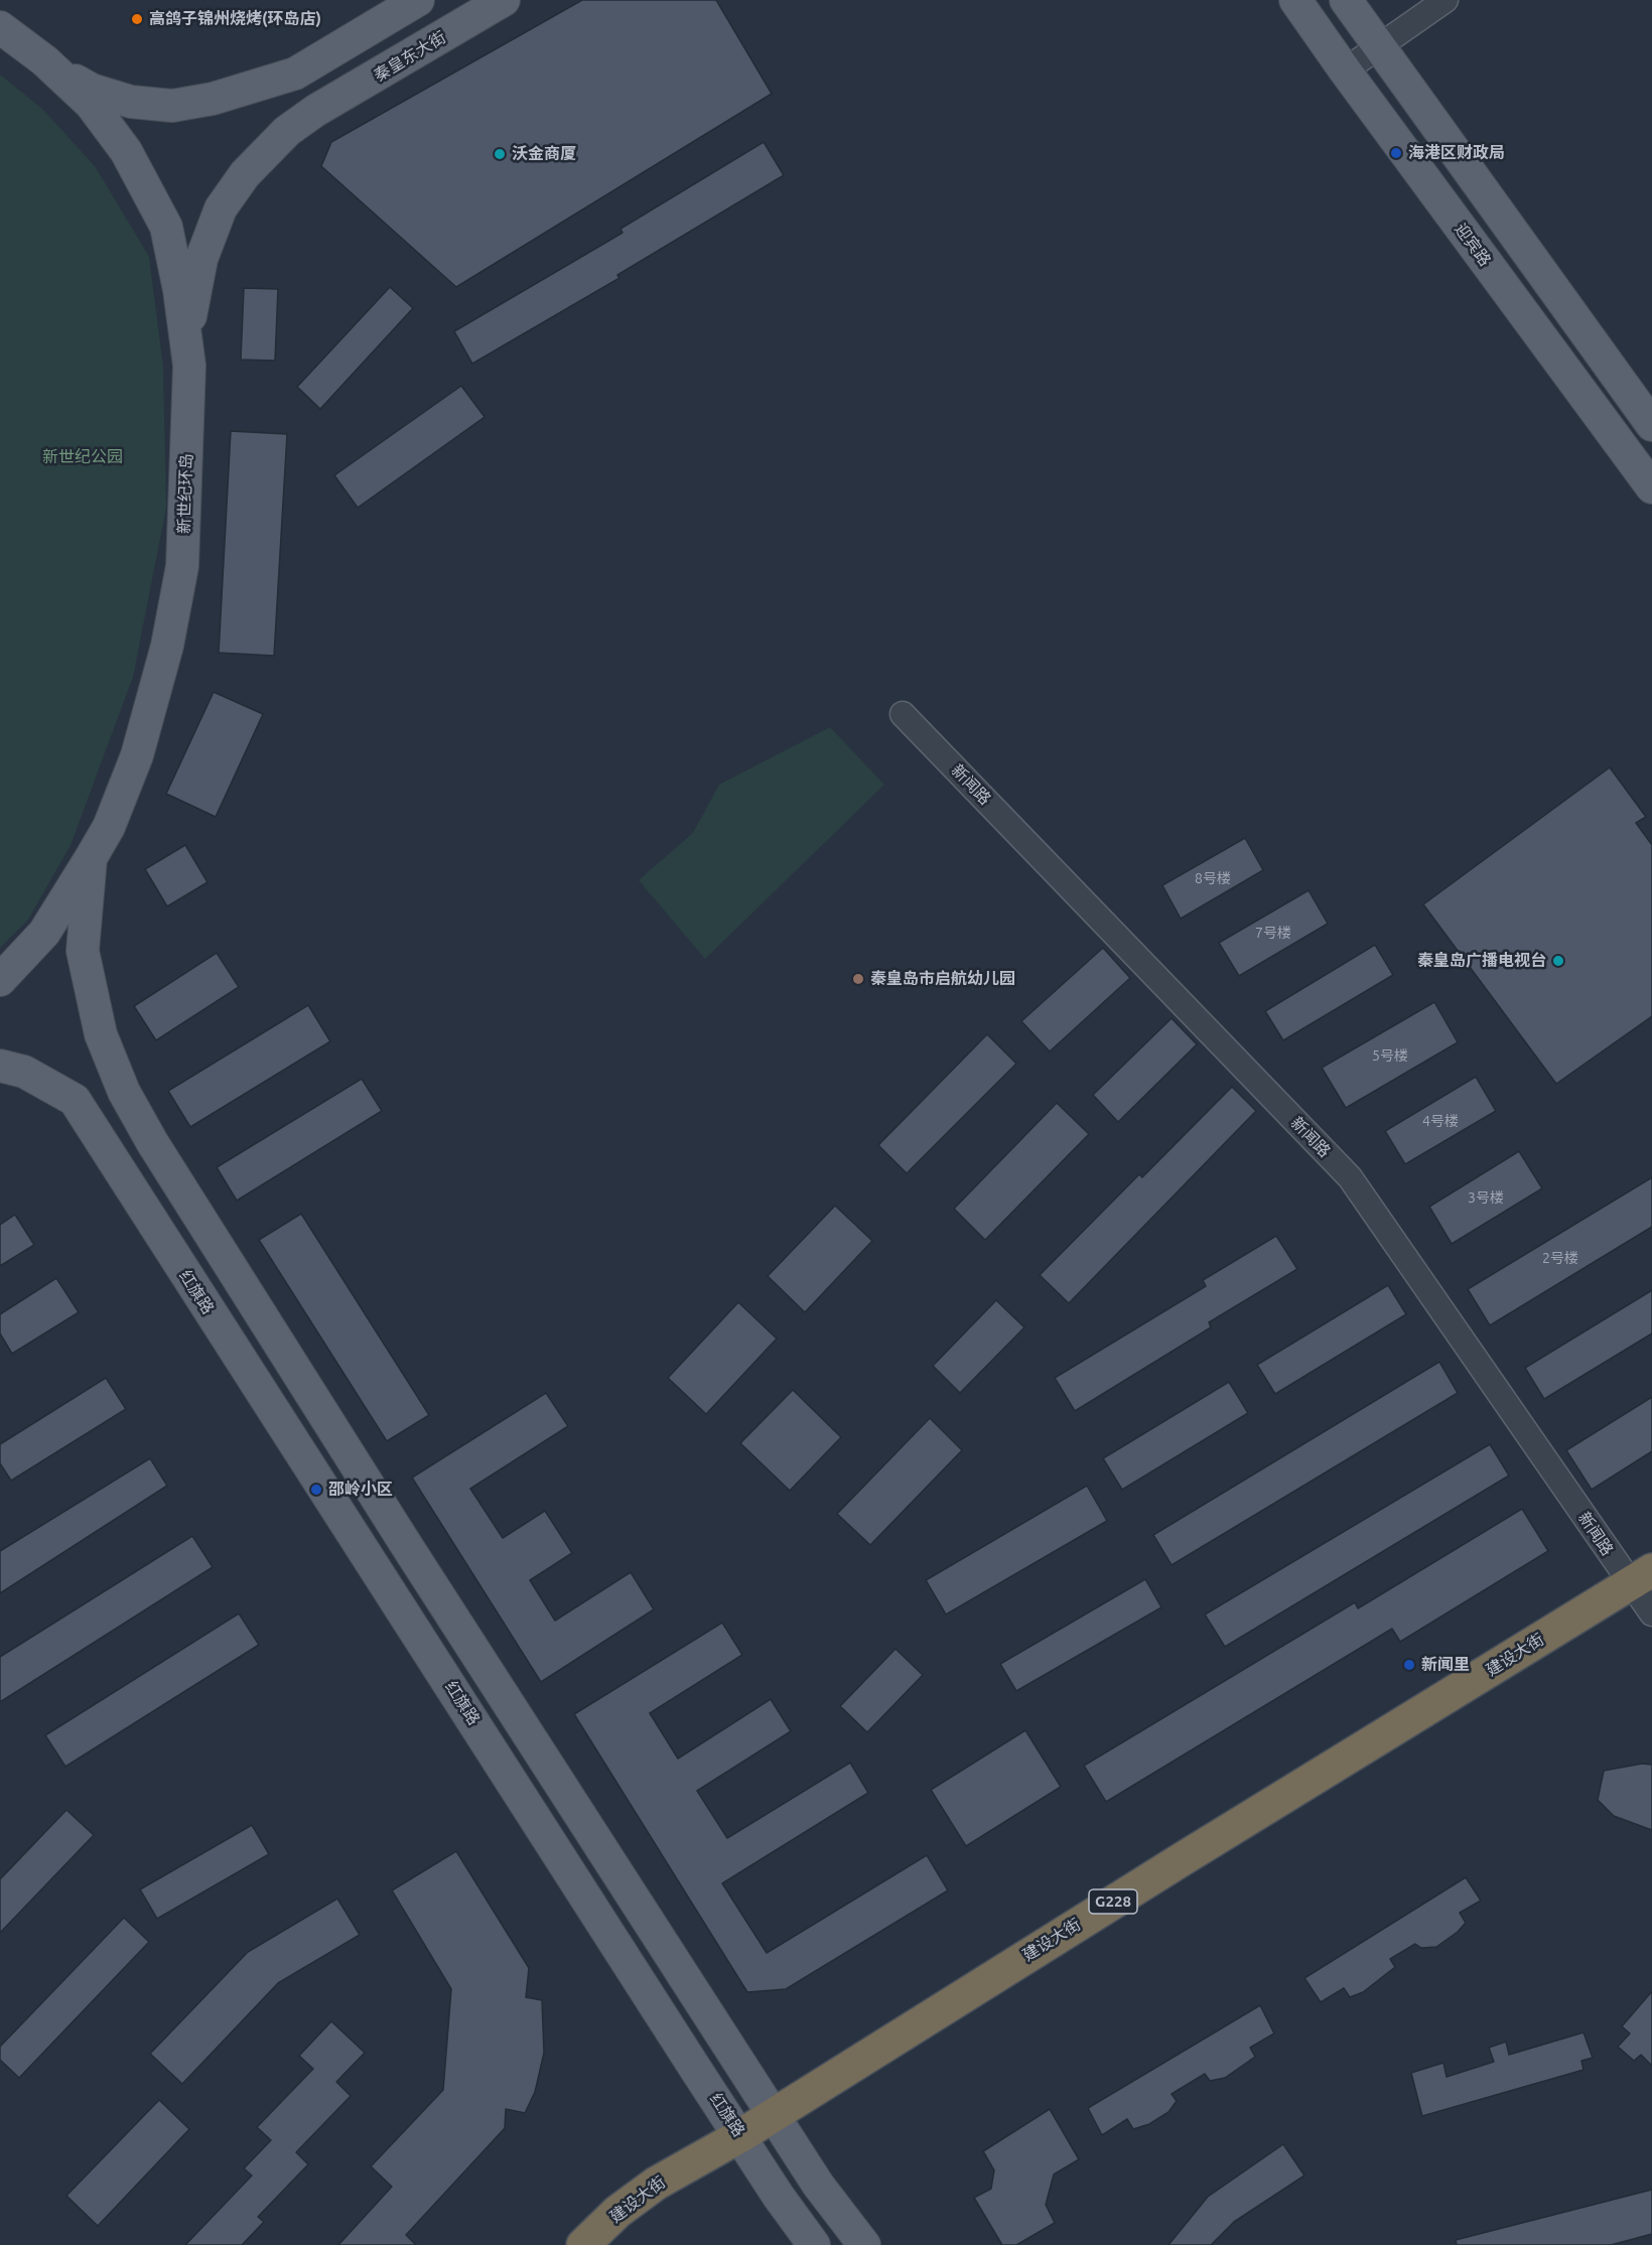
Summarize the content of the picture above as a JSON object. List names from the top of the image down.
{
  "streets": {
    "highway": ["建设大街", "G228"],
    "main road": [
      "秦皇东大街",
      "迎宾路",
      "新世纪环岛",
      "红旗路"
    ],
    "street": ["新闻路"]
  },
  "crossings": [
    ["秦皇东大街", "新世纪环岛"],
    ["新闻路", "建设大街"],
    ["红旗路", "建设大街"]
  ],
  "parks": ["新世纪公园"],
  "places": [
    "高鸽子锦州烧烤(环岛店)",
    "海港区财政局",
    "沃金商厦",
    "秦皇岛广播电视台",
    "秦皇岛市启航幼儿园",
    "邵岭小区",
    "新闻里"
  ],
  "house_numbers": [
    "8号楼",
    "7号楼",
    "5号楼",
    "4号楼",
    "3号楼",
    "2号楼"
  ]
}
